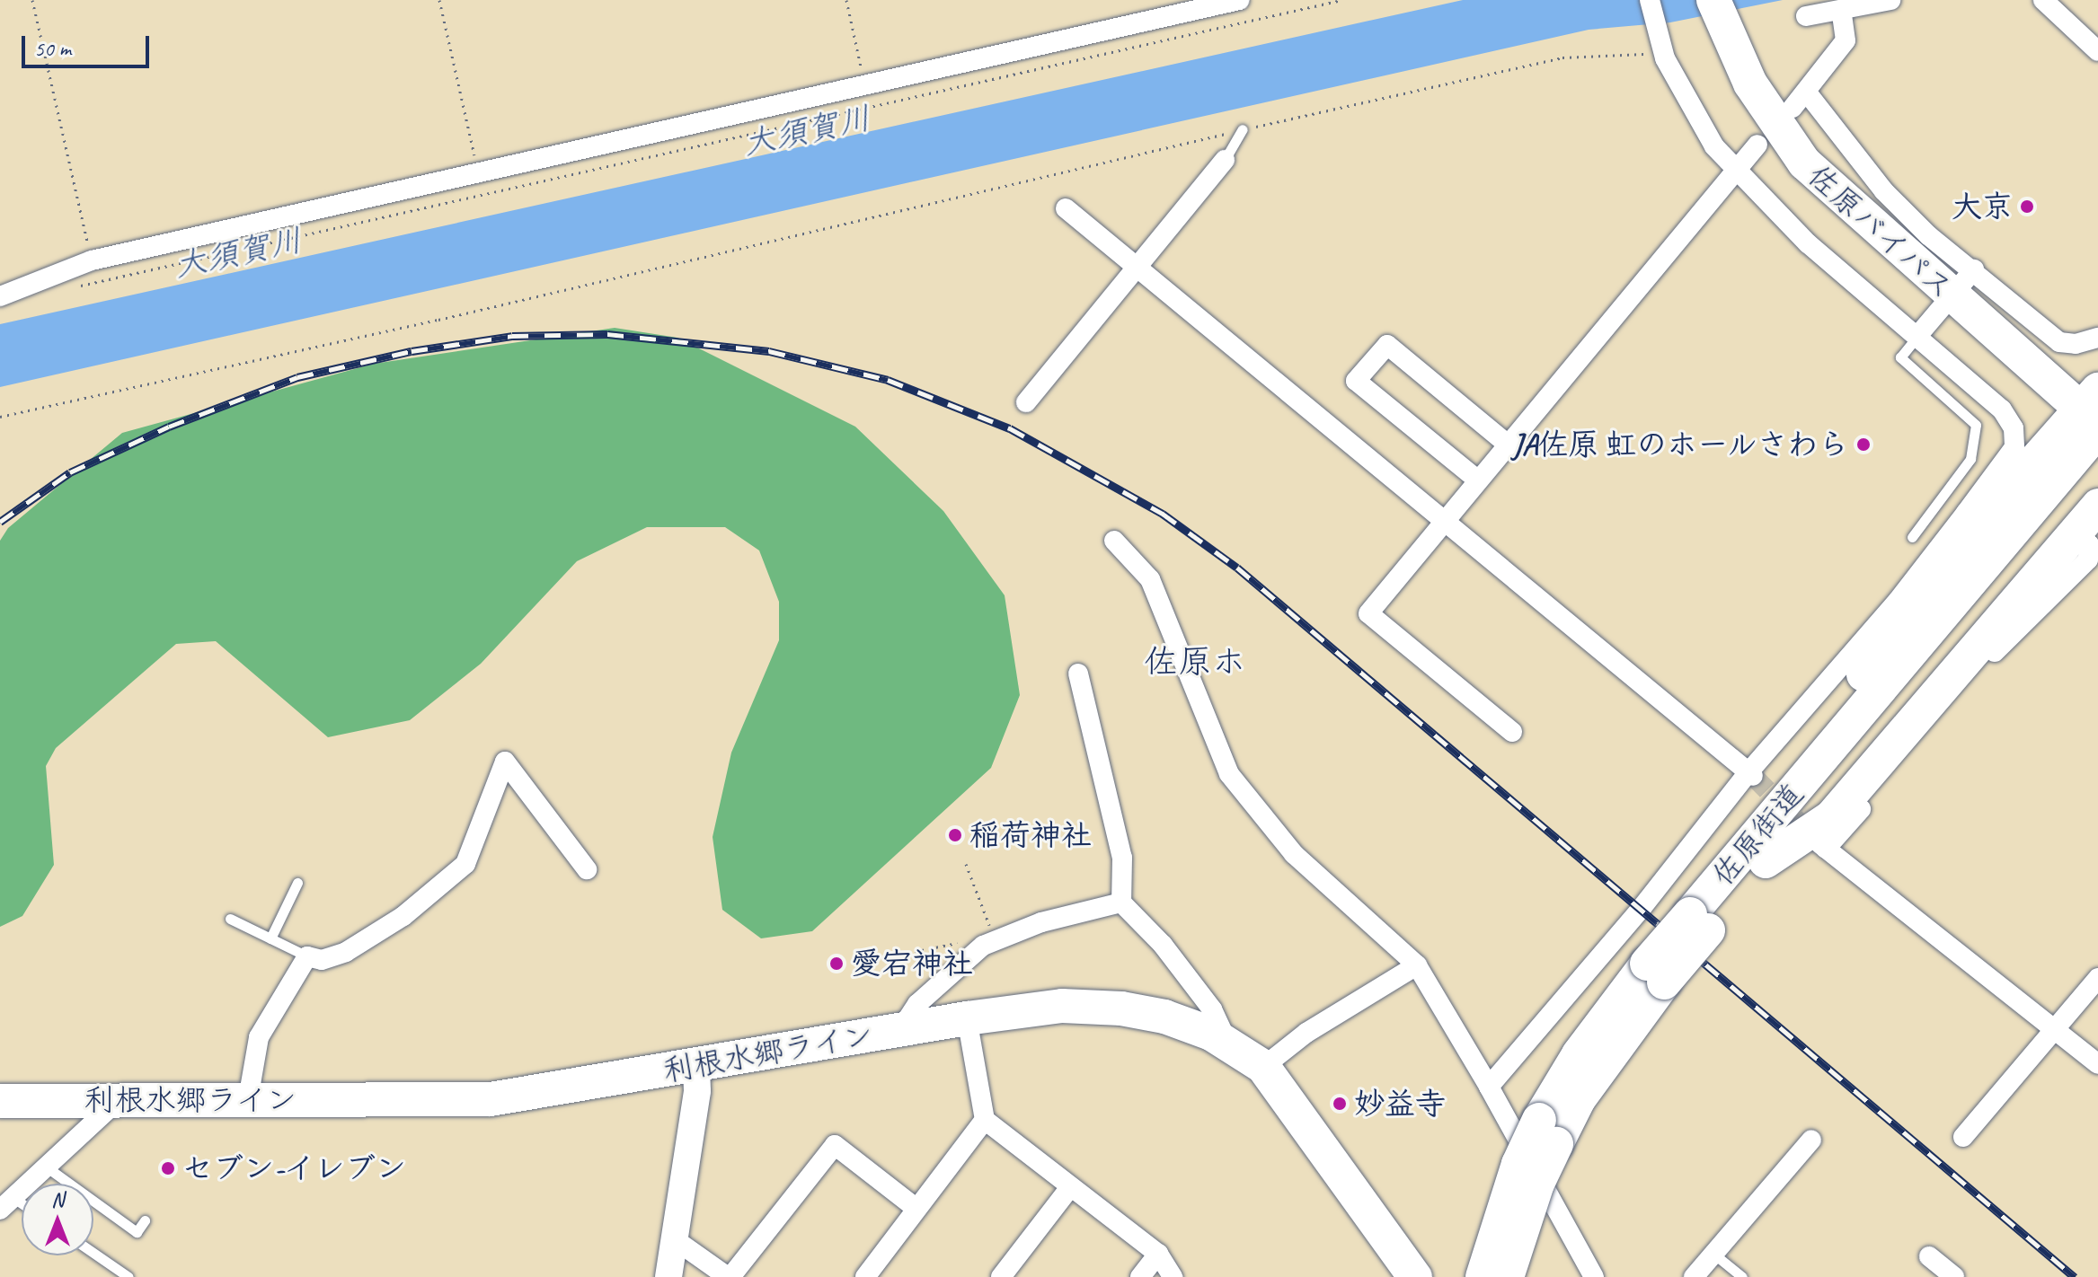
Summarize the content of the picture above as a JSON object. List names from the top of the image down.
{
  "streets": {
    "highway": ["佐原バイパス", "佐原街道", "利根水郷ライン"]
  },
  "crossings": [
    ["佐原バイパス", "佐原街道"]
  ],
  "districts": ["佐原ホ"],
  "water": ["大須賀川"],
  "places": [
    "大京",
    "JA佐原 虹のホールさわら",
    "稲荷神社",
    "愛宕神社",
    "妙益寺",
    "セブン-イレブン"
  ],
  "scale_bar": "50 m",
  "north": "top"
}
